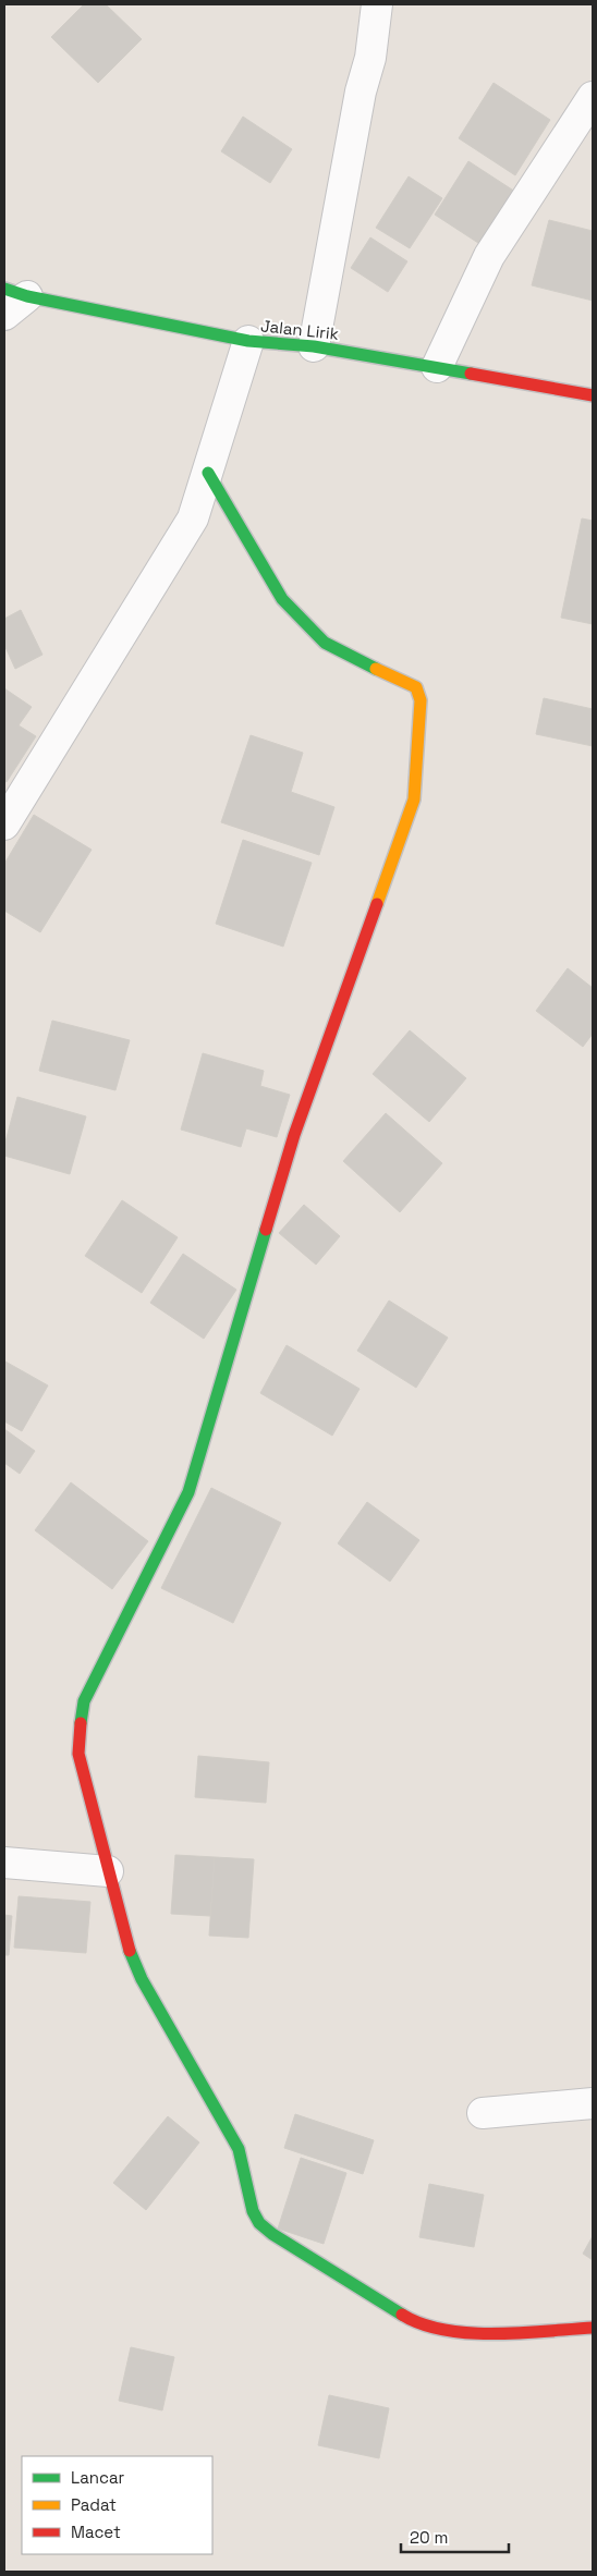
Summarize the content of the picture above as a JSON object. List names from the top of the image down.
{
  "streets": {
    "street": ["Jalan Lirik"]
  },
  "legend": ["Lancar", "Padat", "Macet"],
  "scale_bar": "20 m"
}
